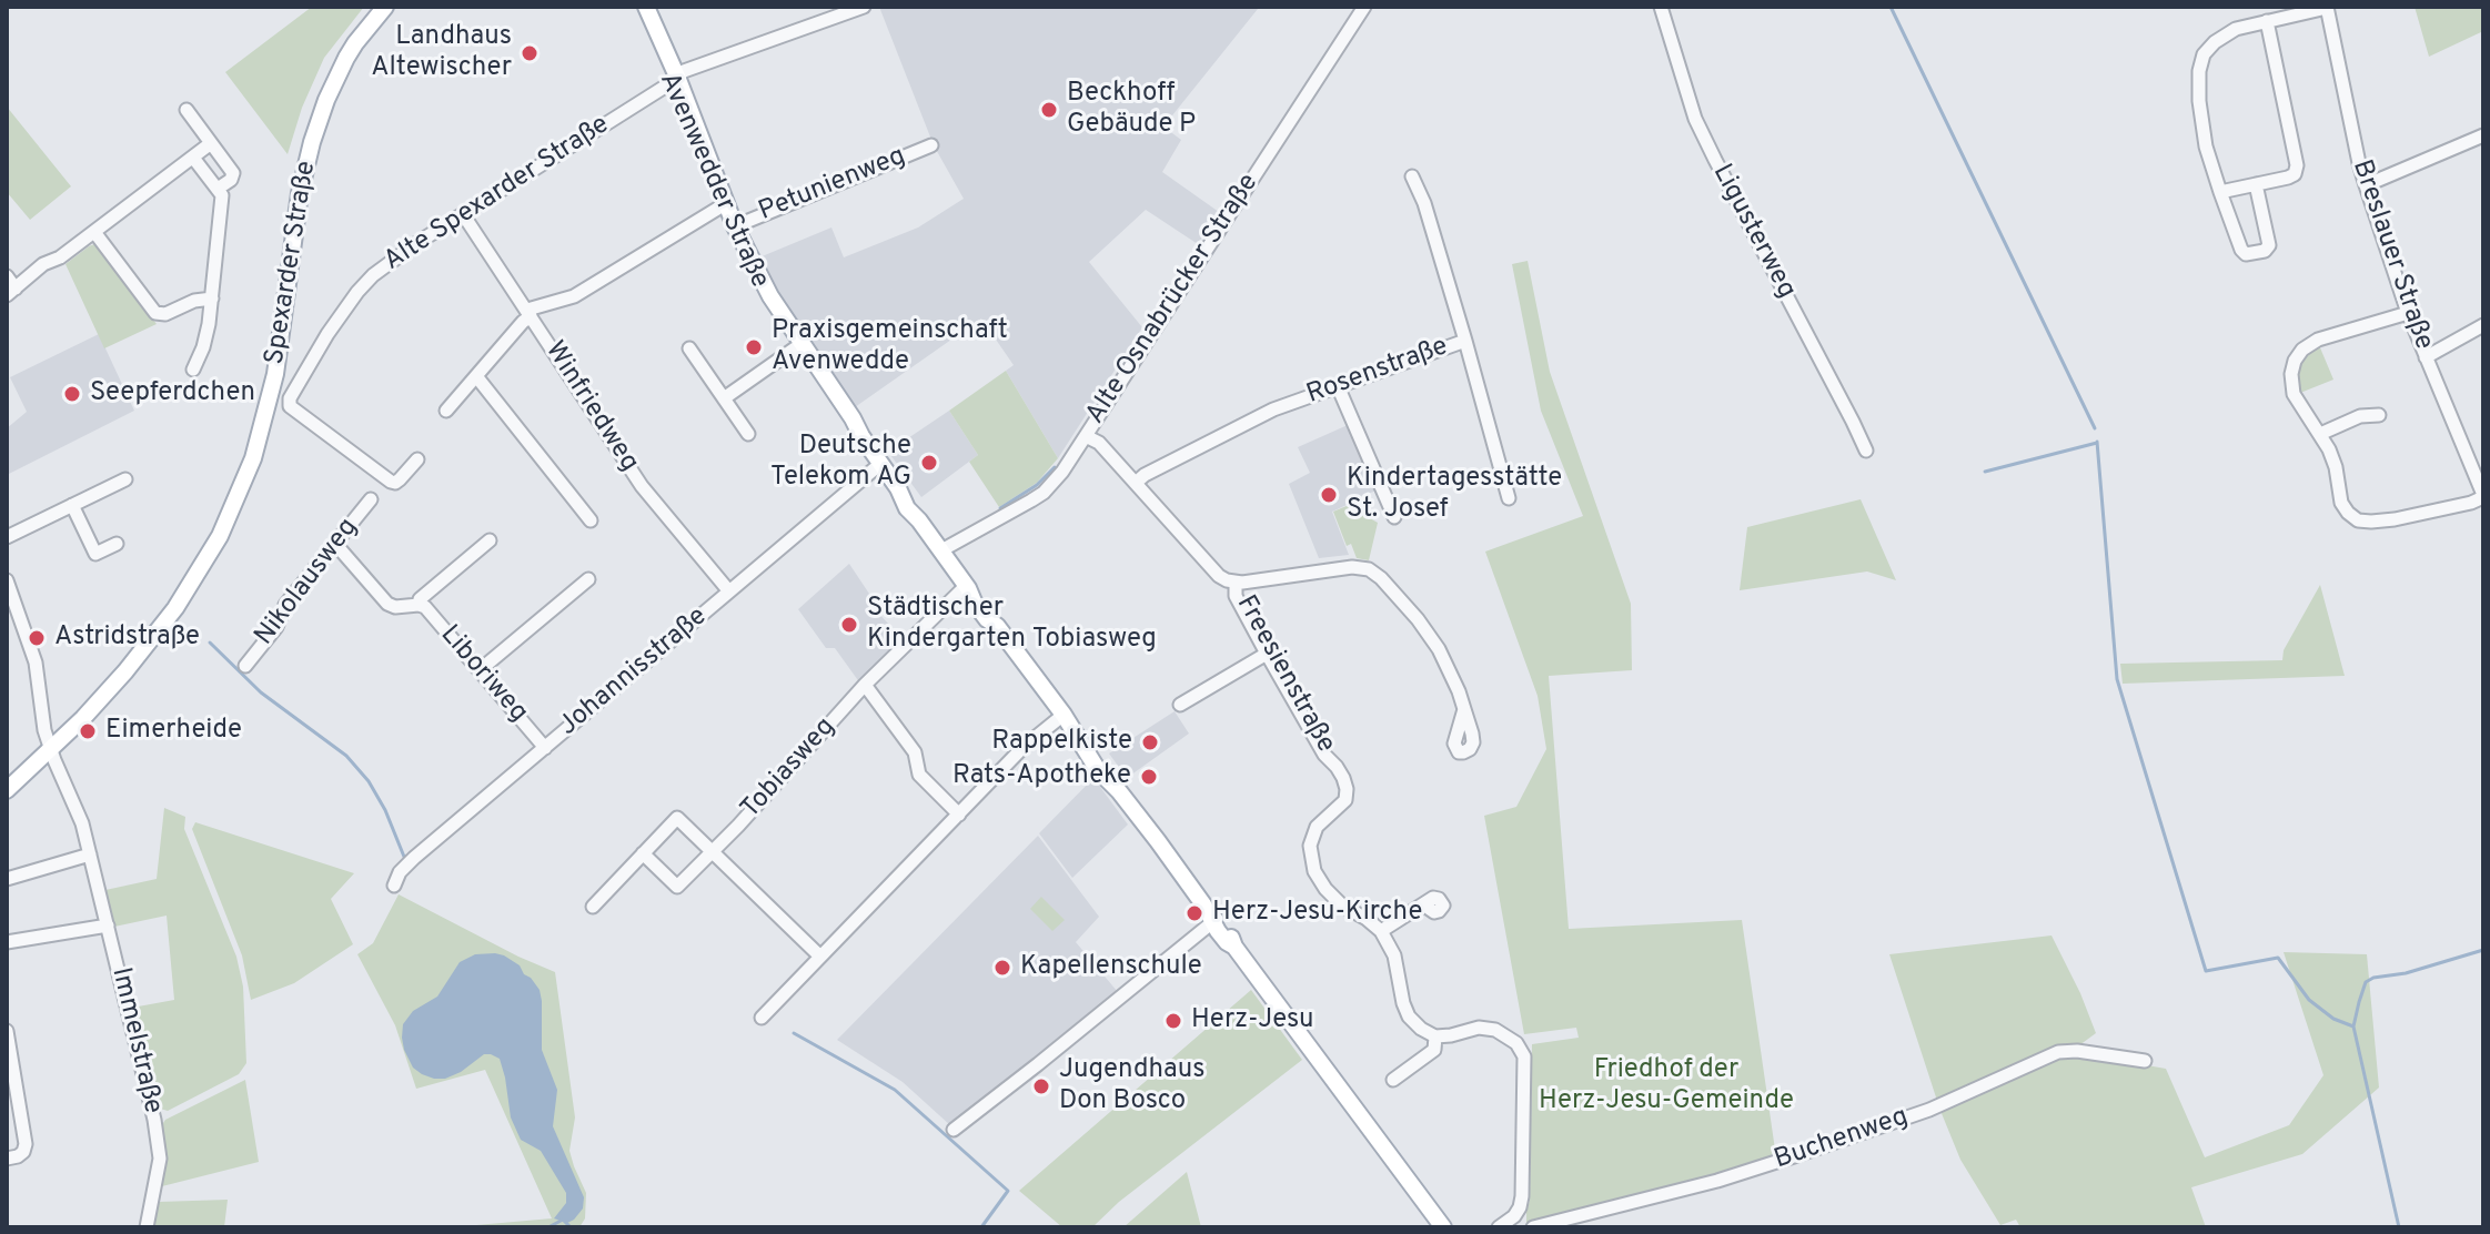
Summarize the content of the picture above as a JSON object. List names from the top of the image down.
{
  "streets": {
    "main road": ["Avenwedder Straße", "Spexarder Straße"],
    "street": [
      "Petunienweg",
      "Alte Spexarder Straße",
      "Ligusterweg",
      "Breslauer Straße",
      "Alte Osnabrücker Straße",
      "Rosenstraße",
      "Winfriedweg",
      "Nikolausweg",
      "Johannisstraße",
      "Liboriweg",
      "Freesienstraße",
      "Tobiasweg",
      "Immelstraße",
      "Buchenweg"
    ]
  },
  "crossings": [
    ["Avenwedder Straße", "Petunienweg"],
    ["Avenwedder Straße", "Alte Spexarder Straße"],
    ["Avenwedder Straße", "Alte Osnabrücker Straße"],
    ["Avenwedder Straße", "Johannisstraße"],
    ["Avenwedder Straße", "Tobiasweg"],
    ["Alte Spexarder Straße", "Winfriedweg"],
    ["Spexarder Straße", "Immelstraße"],
    ["Alte Osnabrücker Straße", "Freesienstraße"],
    ["Rosenstraße", "Freesienstraße"],
    ["Winfriedweg", "Johannisstraße"],
    ["Nikolausweg", "Liboriweg"],
    ["Johannisstraße", "Liboriweg"]
  ],
  "parks": ["Friedhof der Herz-Jesu-Gemeinde"],
  "places": [
    "Landhaus Altewischer",
    "Beckhoff Gebäude P",
    "Praxisgemeinschaft Avenwedde",
    "Seepferdchen",
    "Deutsche Telekom AG",
    "Kindertagesstätte St. Josef",
    "Städtischer Kindergarten Tobiasweg",
    "Astridstraße",
    "Eimerheide",
    "Rappelkiste",
    "Rats-Apotheke",
    "Herz-Jesu-Kirche",
    "Kapellenschule",
    "Herz-Jesu",
    "Jugendhaus Don Bosco"
  ]
}
